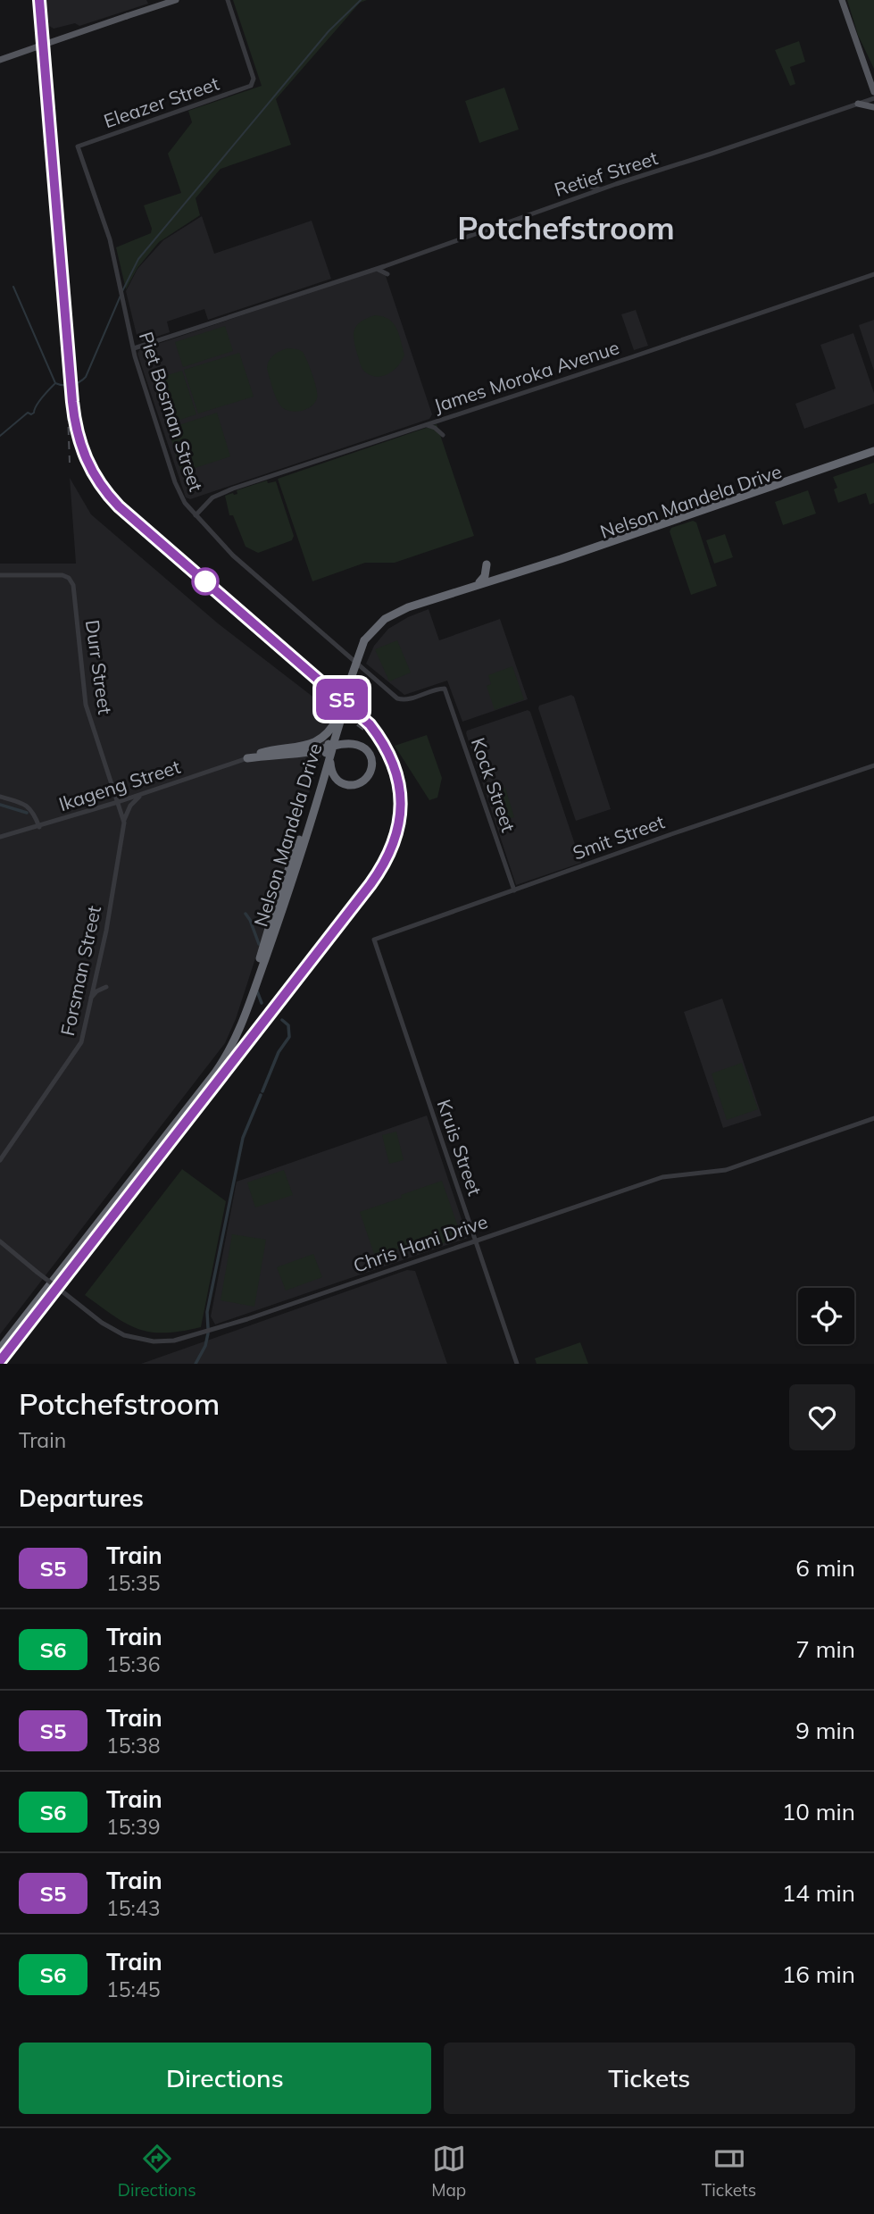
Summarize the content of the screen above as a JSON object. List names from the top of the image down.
{
  "streets": {
    "highway": ["Nelson Mandela Drive"],
    "street": [
      "Eleazer Street",
      "Retief Street",
      "James Moroka Avenue",
      "Piet Bosman Street",
      "Durr Street",
      "Kock Street",
      "Ikageng Street",
      "Smit Street",
      "Forsman Street",
      "Kruis Street",
      "Chris Hani Drive"
    ]
  },
  "crossings": [
    ["Eleazer Street", "Piet Bosman Street"],
    ["Retief Street", "Piet Bosman Street"],
    ["James Moroka Avenue", "Piet Bosman Street"],
    ["Piet Bosman Street", "Kock Street"],
    ["Durr Street", "Ikageng Street"],
    ["Durr Street", "Forsman Street"],
    ["Kock Street", "Smit Street"],
    ["Ikageng Street", "Forsman Street"],
    ["Smit Street", "Kruis Street"],
    ["Kruis Street", "Chris Hani Drive"]
  ],
  "districts": ["Potchefstroom"],
  "page": {
    "on_map": "S5",
    "heading": [
      ["Potchefstroom", "Train"],
      "Departures"
    ],
    "list": [
      {
        "mark": "S5",
        "name": "Train",
        "note": "15:35",
        "value": "6 min"
      },
      {
        "mark": "S6",
        "name": "Train",
        "note": "15:36",
        "value": "7 min"
      },
      {
        "mark": "S5",
        "name": "Train",
        "note": "15:38",
        "value": "9 min"
      },
      {
        "mark": "S6",
        "name": "Train",
        "note": "15:39",
        "value": "10 min"
      },
      {
        "mark": "S5",
        "name": "Train",
        "note": "15:43",
        "value": "14 min"
      },
      {
        "mark": "S6",
        "name": "Train",
        "note": "15:45",
        "value": "16 min"
      }
    ],
    "buttons": ["Directions", "Tickets"],
    "tabs": ["Directions", "Map", "Tickets"]
  }
}
